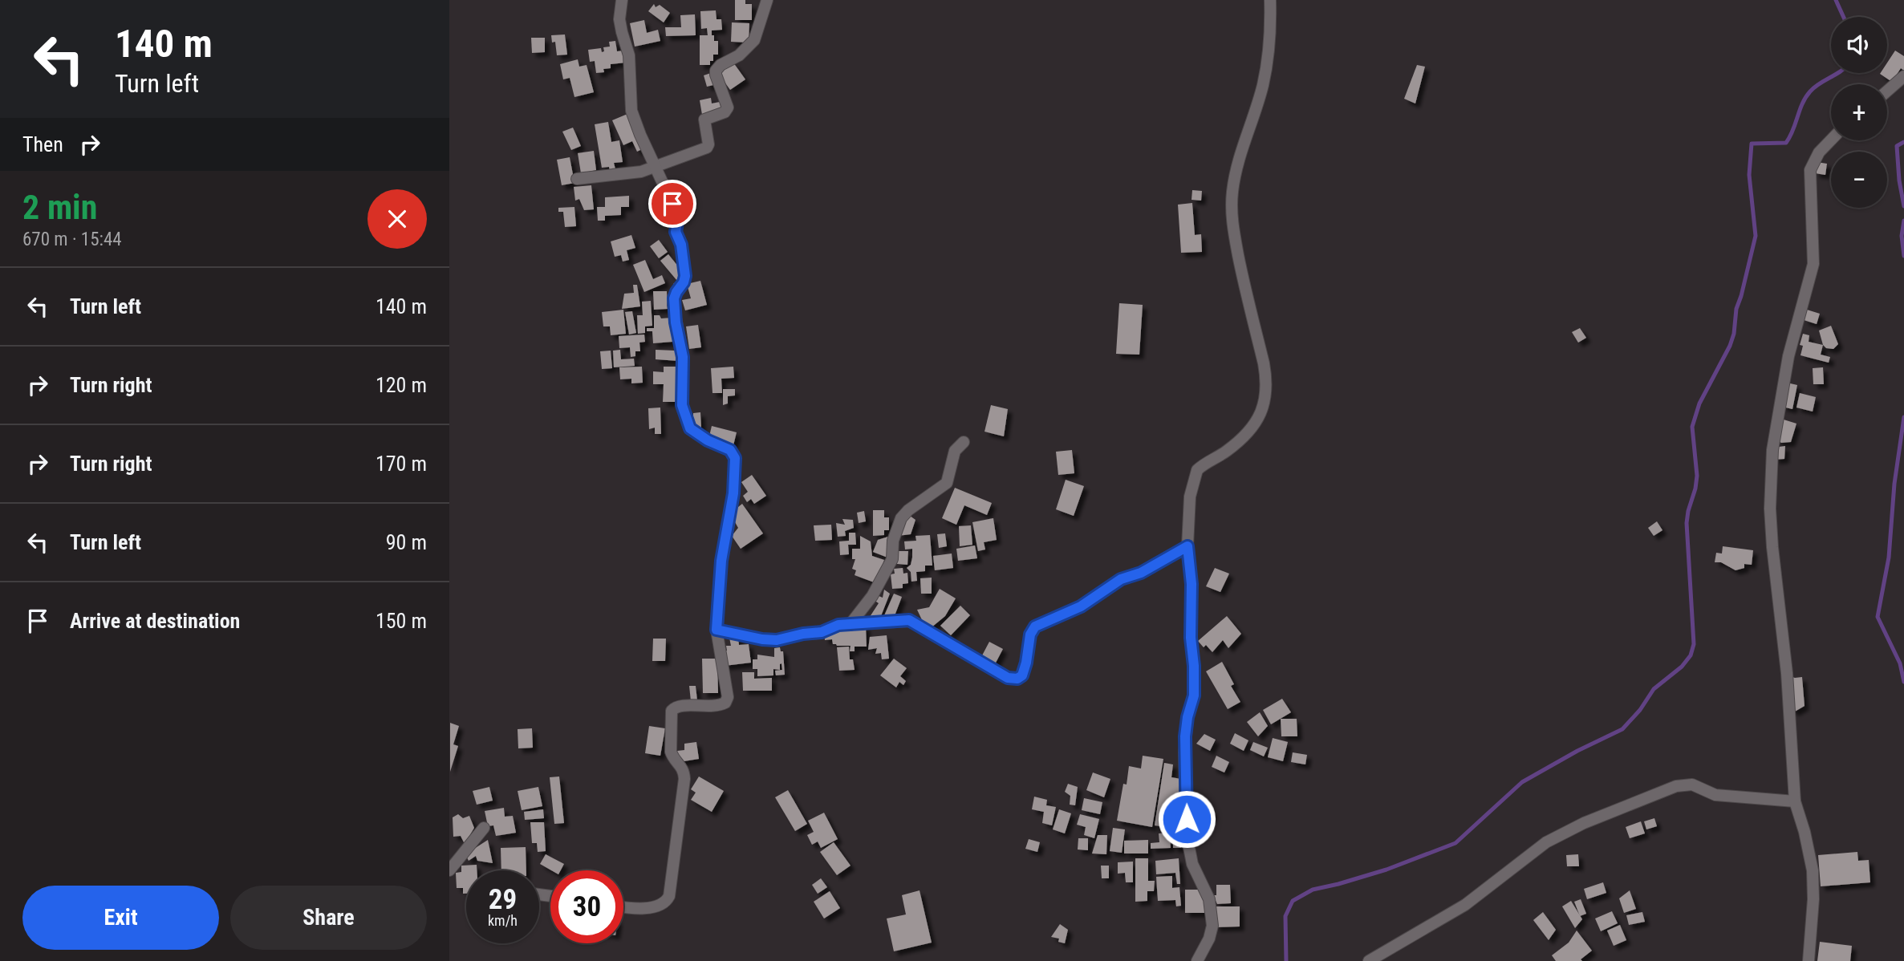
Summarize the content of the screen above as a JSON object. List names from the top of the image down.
{
  "page": {
    "turn": ["140 m", "Turn left"],
    "map_buttons": ["+", "−"],
    "then": "Then",
    "heading": ["2 min", "670 m · 15:44"],
    "list": [
      {
        "name": "Turn left",
        "value": "140 m"
      },
      {
        "name": "Turn right",
        "value": "120 m"
      },
      {
        "name": "Turn right",
        "value": "170 m"
      },
      {
        "name": "Turn left",
        "value": "90 m"
      },
      {
        "name": "Arrive at destination",
        "value": "150 m"
      }
    ],
    "speed": "29 km/h",
    "limit": "30",
    "buttons": ["Exit", "Share"]
  }
}
